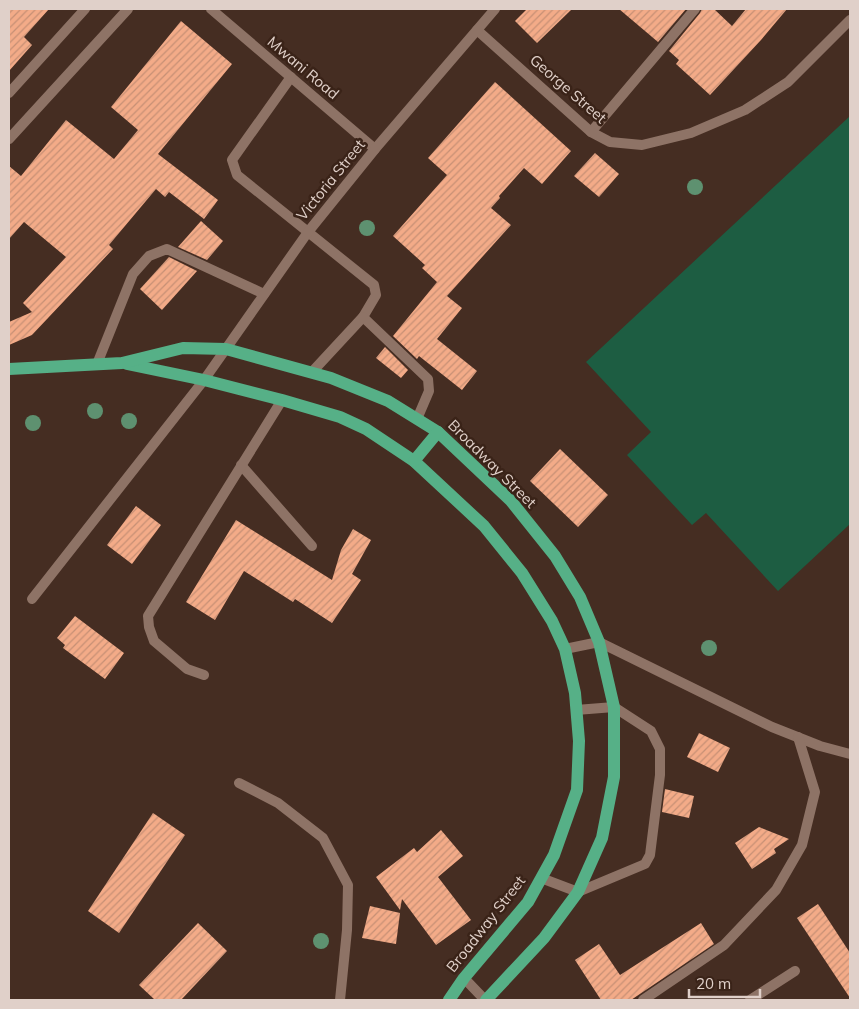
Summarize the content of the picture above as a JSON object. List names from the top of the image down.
{
  "streets": {
    "main road": ["Broadway Street"],
    "street": ["Mwani Road", "George Street", "Victoria Street"]
  },
  "crossings": [
    ["Mwani Road", "Victoria Street"],
    ["George Street", "Victoria Street"],
    ["Victoria Street", "Broadway Street"]
  ],
  "scale_bar": "20 m"
}
